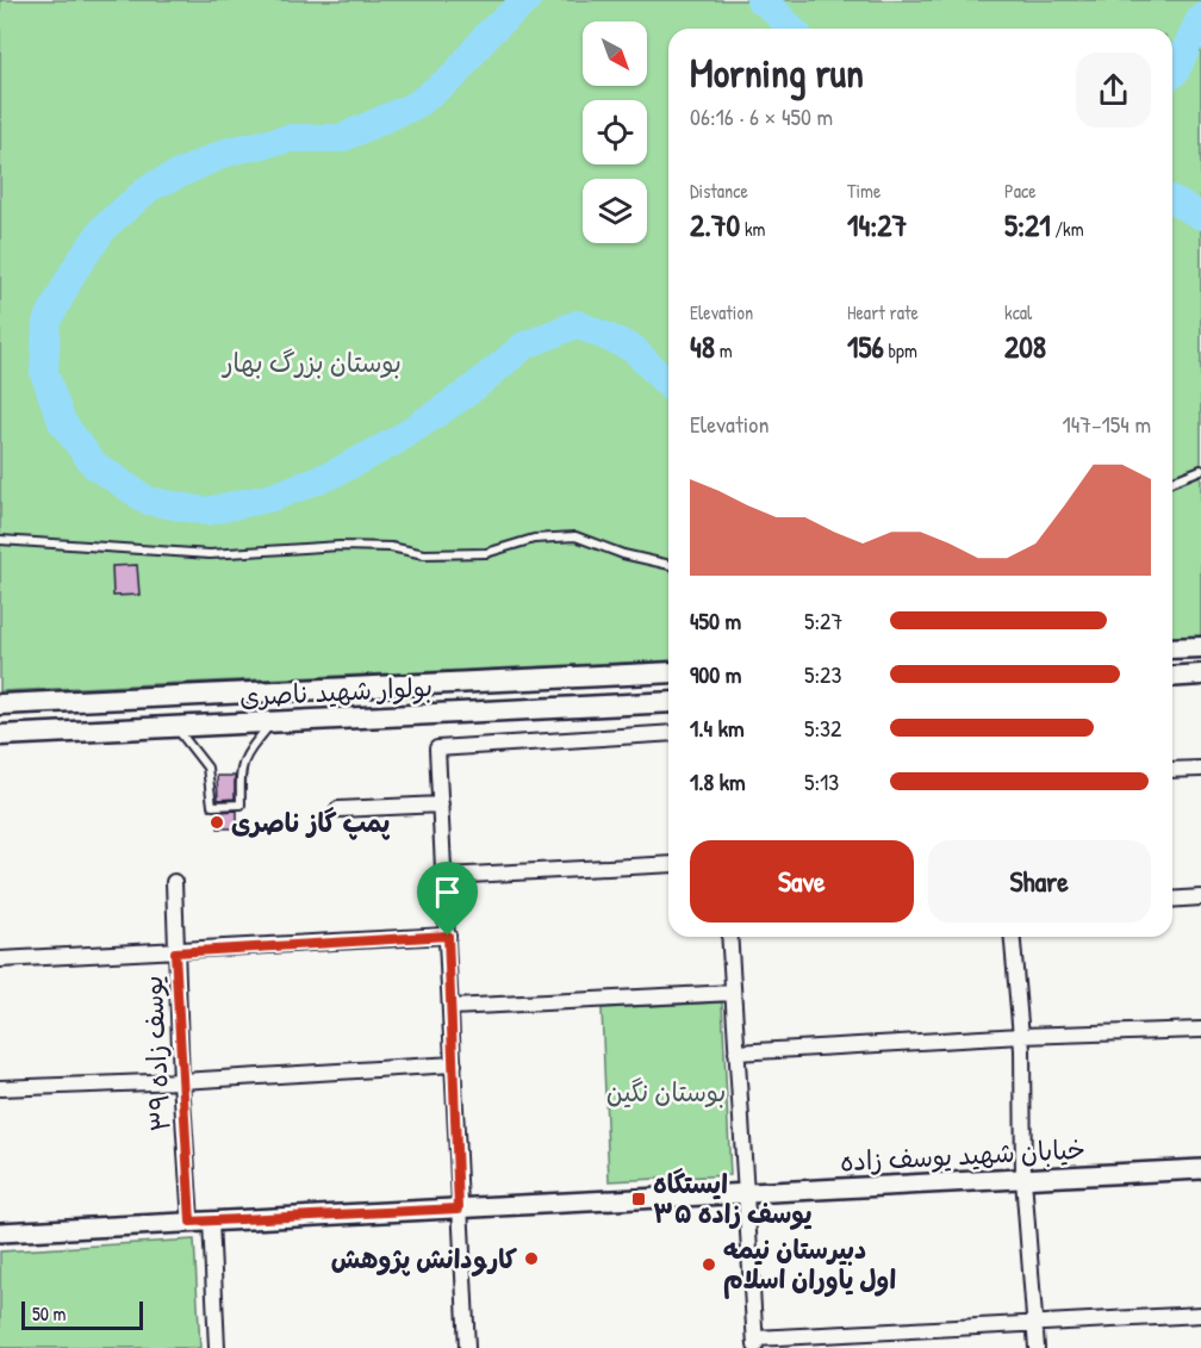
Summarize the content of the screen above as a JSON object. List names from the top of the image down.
{
  "streets": {
    "main road": ["بولوار شهید ناصری"],
    "street": ["یوسف زاده ۳۹", "خیابان شهید یوسف زاده"]
  },
  "crossings": [
    ["یوسف زاده ۳۹", "خیابان شهید یوسف زاده"]
  ],
  "parks": ["بوستان بزرگ بهار", "بوستان نگین"],
  "places": {
    "other": ["پمپ گاز ناصری", "کارودانش پژوهش", "دبیرستان نیمه اول یاوران اسلام"],
    "transit": ["ایستگاه یوسف زاده ۳۵"]
  },
  "scale_bar": "50 m",
  "north": "bottom right",
  "page": {
    "heading": ["Morning run", "06:16 · 6 × 450 m"],
    "stats": [
      ["Distance", "2.70 km"],
      ["Time", "14:27"],
      ["Pace", "5:21 /km"],
      ["Elevation", "48 m"],
      ["Heart rate", "156 bpm"],
      ["kcal", "208"]
    ],
    "chart": ["Elevation", "147–154 m"],
    "list": [
      {
        "name": "450 m",
        "note": "5:27"
      },
      {
        "name": "900 m",
        "note": "5:23"
      },
      {
        "name": "1.4 km",
        "note": "5:32"
      },
      {
        "name": "1.8 km",
        "note": "5:13"
      }
    ],
    "buttons": ["Save", "Share"],
    "scale": "50 m"
  }
}
